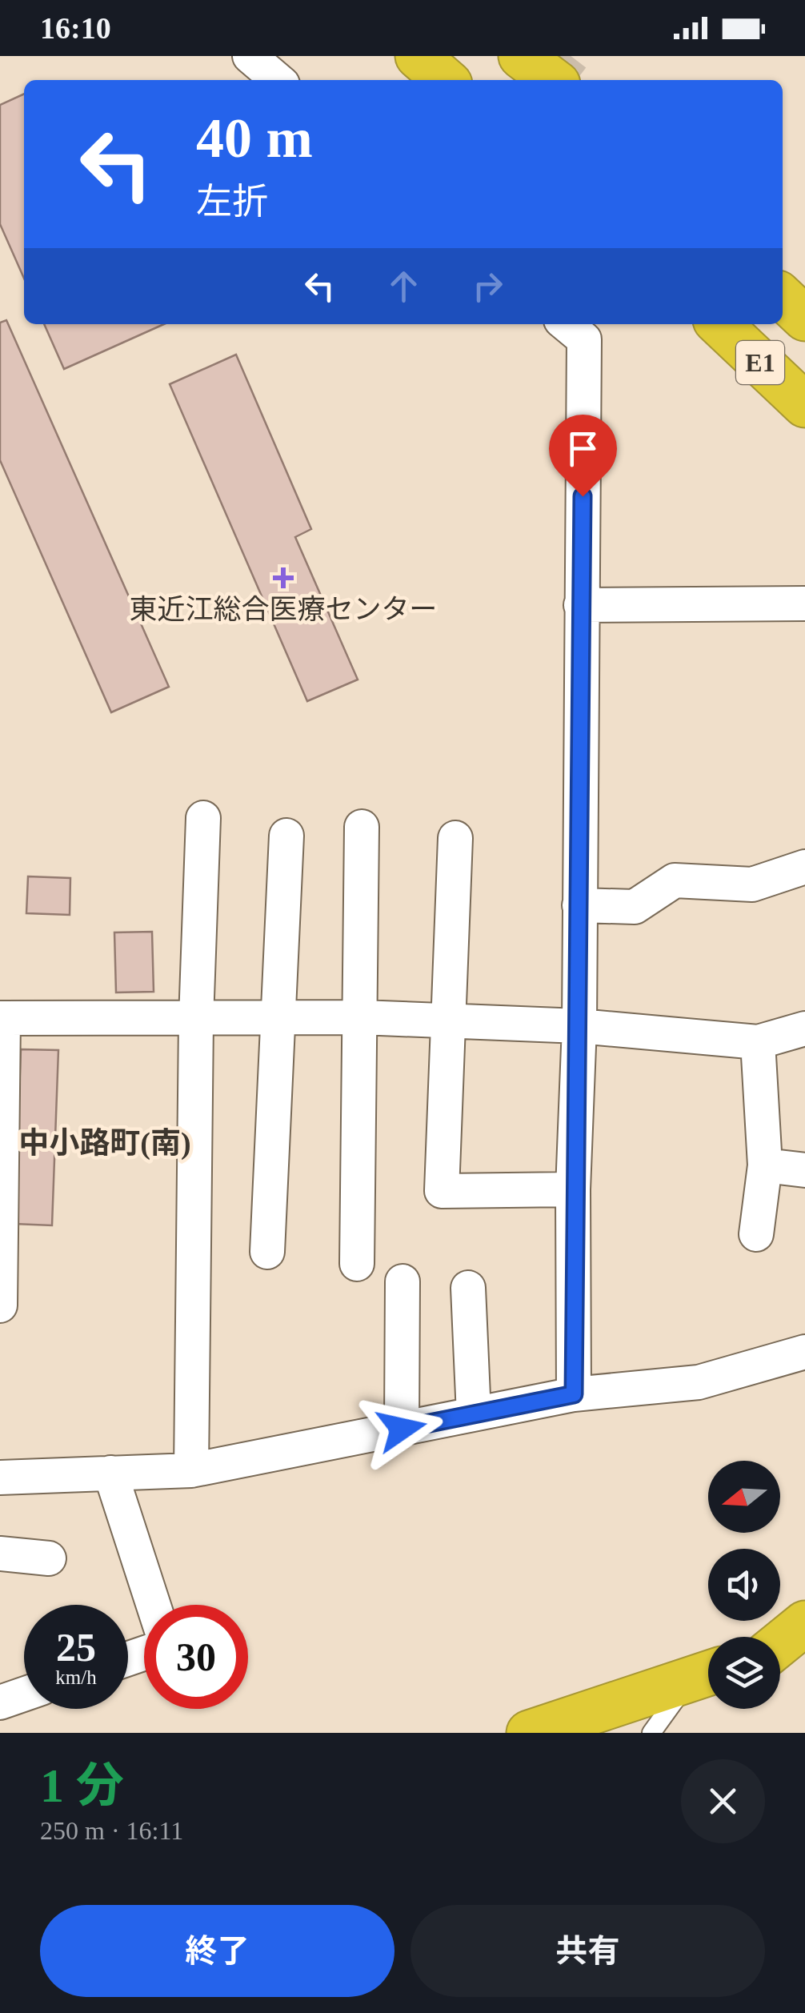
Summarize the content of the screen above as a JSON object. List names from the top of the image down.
{
  "streets": {
    "highway": ["E1"]
  },
  "districts": ["中小路町(南)"],
  "places": {
    "health": ["東近江総合医療センター"]
  },
  "north": "left",
  "page": {
    "status": "16:10",
    "turn": ["40 m", "左折"],
    "speed": "25 km/h",
    "limit": "30",
    "heading": ["1 分", "250 m · 16:11"],
    "buttons": ["終了", "共有"]
  }
}
